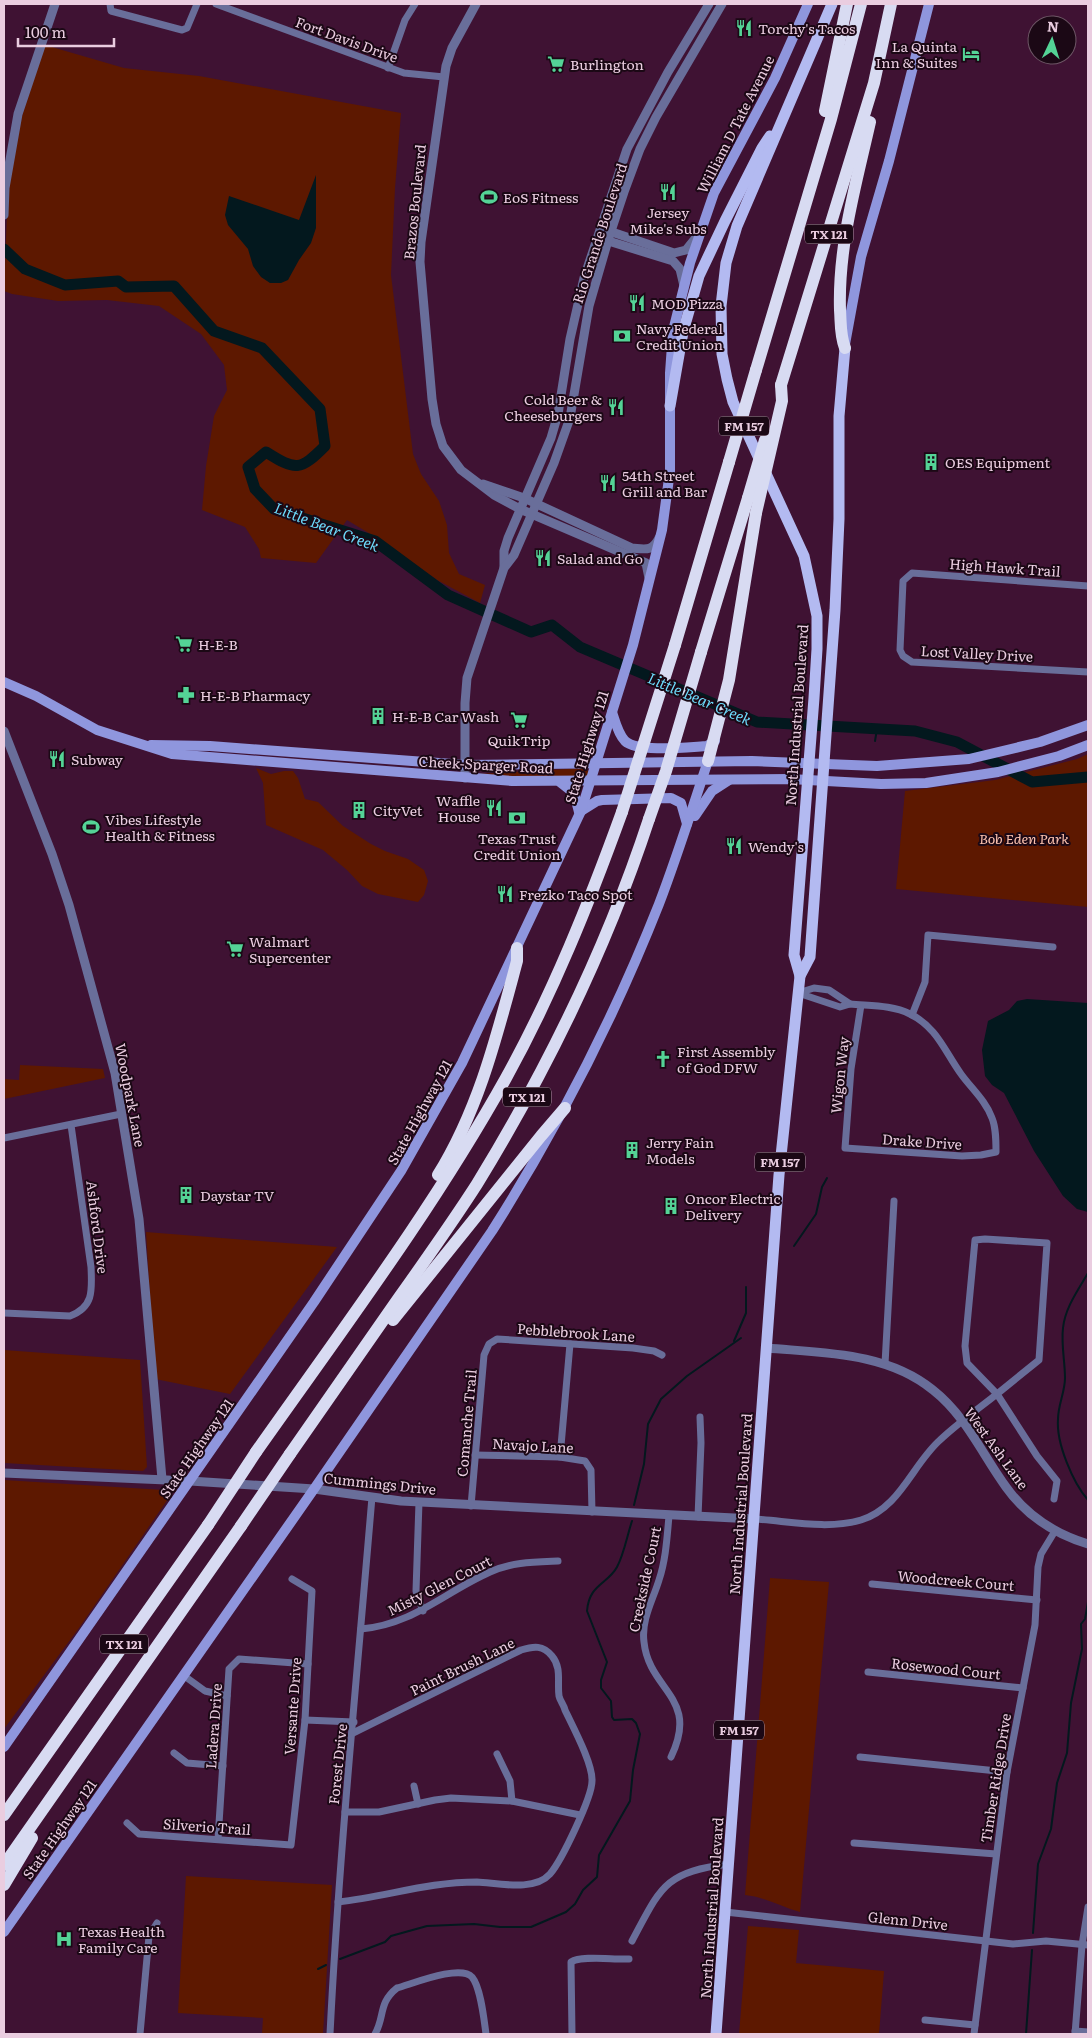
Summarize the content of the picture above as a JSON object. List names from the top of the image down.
{
  "streets": {
    "highway": ["TX 121", "FM 157"],
    "main road": [
      "William D Tate Avenue",
      "North Industrial Boulevard",
      "State Highway 121",
      "Cheek-Sparger Road"
    ],
    "street": [
      "Fort Davis Drive",
      "Brazos Boulevard",
      "Rio Grande Boulevard",
      "High Hawk Trail",
      "Lost Valley Drive",
      "Wigon Way",
      "Woodpark Lane",
      "Drake Drive",
      "Ashford Drive",
      "Pebblebrook Lane",
      "Comanche Trail",
      "Navajo Lane",
      "West Ash Lane",
      "Cummings Drive",
      "Creekside Court",
      "Woodcreek Court",
      "Misty Glen Court",
      "Paint Brush Lane",
      "Rosewood Court",
      "Versante Drive",
      "Ladera Drive",
      "Forest Drive",
      "Timber Ridge Drive",
      "Silverio Trail",
      "Glenn Drive"
    ]
  },
  "crossings": [
    ["Fort Davis Drive", "Brazos Boulevard"],
    ["William D Tate Avenue", "State Highway 121"],
    ["Brazos Boulevard", "Rio Grande Boulevard"],
    ["Brazos Boulevard", "State Highway 121"],
    ["Rio Grande Boulevard", "Cheek-Sparger Road"],
    ["TX 121", "FM 157"],
    ["FM 157", "North Industrial Boulevard"],
    ["High Hawk Trail", "Lost Valley Drive"],
    ["North Industrial Boulevard", "Cheek-Sparger Road"],
    ["North Industrial Boulevard", "West Ash Lane"],
    ["North Industrial Boulevard", "Cummings Drive"],
    ["North Industrial Boulevard", "Glenn Drive"],
    ["State Highway 121", "Cheek-Sparger Road"],
    ["State Highway 121", "Cummings Drive"],
    ["Wigon Way", "Drake Drive"],
    ["Woodpark Lane", "Cummings Drive"],
    ["Pebblebrook Lane", "Comanche Trail"],
    ["Comanche Trail", "Navajo Lane"],
    ["Comanche Trail", "Cummings Drive"],
    ["Navajo Lane", "Cummings Drive"],
    ["West Ash Lane", "Timber Ridge Drive"],
    ["Cummings Drive", "Creekside Court"],
    ["Cummings Drive", "Forest Drive"],
    ["Woodcreek Court", "Timber Ridge Drive"],
    ["Misty Glen Court", "Forest Drive"],
    ["Paint Brush Lane", "Forest Drive"],
    ["Rosewood Court", "Timber Ridge Drive"],
    ["Versante Drive", "Ladera Drive"],
    ["Versante Drive", "Silverio Trail"],
    ["Ladera Drive", "Silverio Trail"],
    ["Timber Ridge Drive", "Glenn Drive"]
  ],
  "water": ["Little Bear Creek"],
  "parks": ["Bob Eden Park"],
  "places": {
    "restaurant": [
      "Torchy's Tacos",
      "Jersey Mike's Subs",
      "MOD Pizza",
      "Cold Beer & Cheeseburgers",
      "54th Street Grill and Bar",
      "Salad and Go",
      "Subway",
      "Waffle House",
      "Wendy's",
      "Frezko Taco Spot"
    ],
    "hotel": ["La Quinta Inn & Suites"],
    "supermarket": [
      "Burlington",
      "H-E-B",
      "QuikTrip",
      "Walmart Supercenter"
    ],
    "sports": ["EoS Fitness", "Vibes Lifestyle Health & Fitness"],
    "bank": ["Navy Federal Credit Union", "Texas Trust Credit Union"],
    "building": [
      "OES Equipment",
      "H-E-B Car Wash",
      "CityVet",
      "Jerry Fain Models",
      "Daystar TV",
      "Oncor Electric Delivery"
    ],
    "pharmacy": ["H-E-B Pharmacy"],
    "church": ["First Assembly of God DFW"],
    "hospital": ["Texas Health Family Care"]
  },
  "scale_bar": "100 m",
  "north": "top"
}
